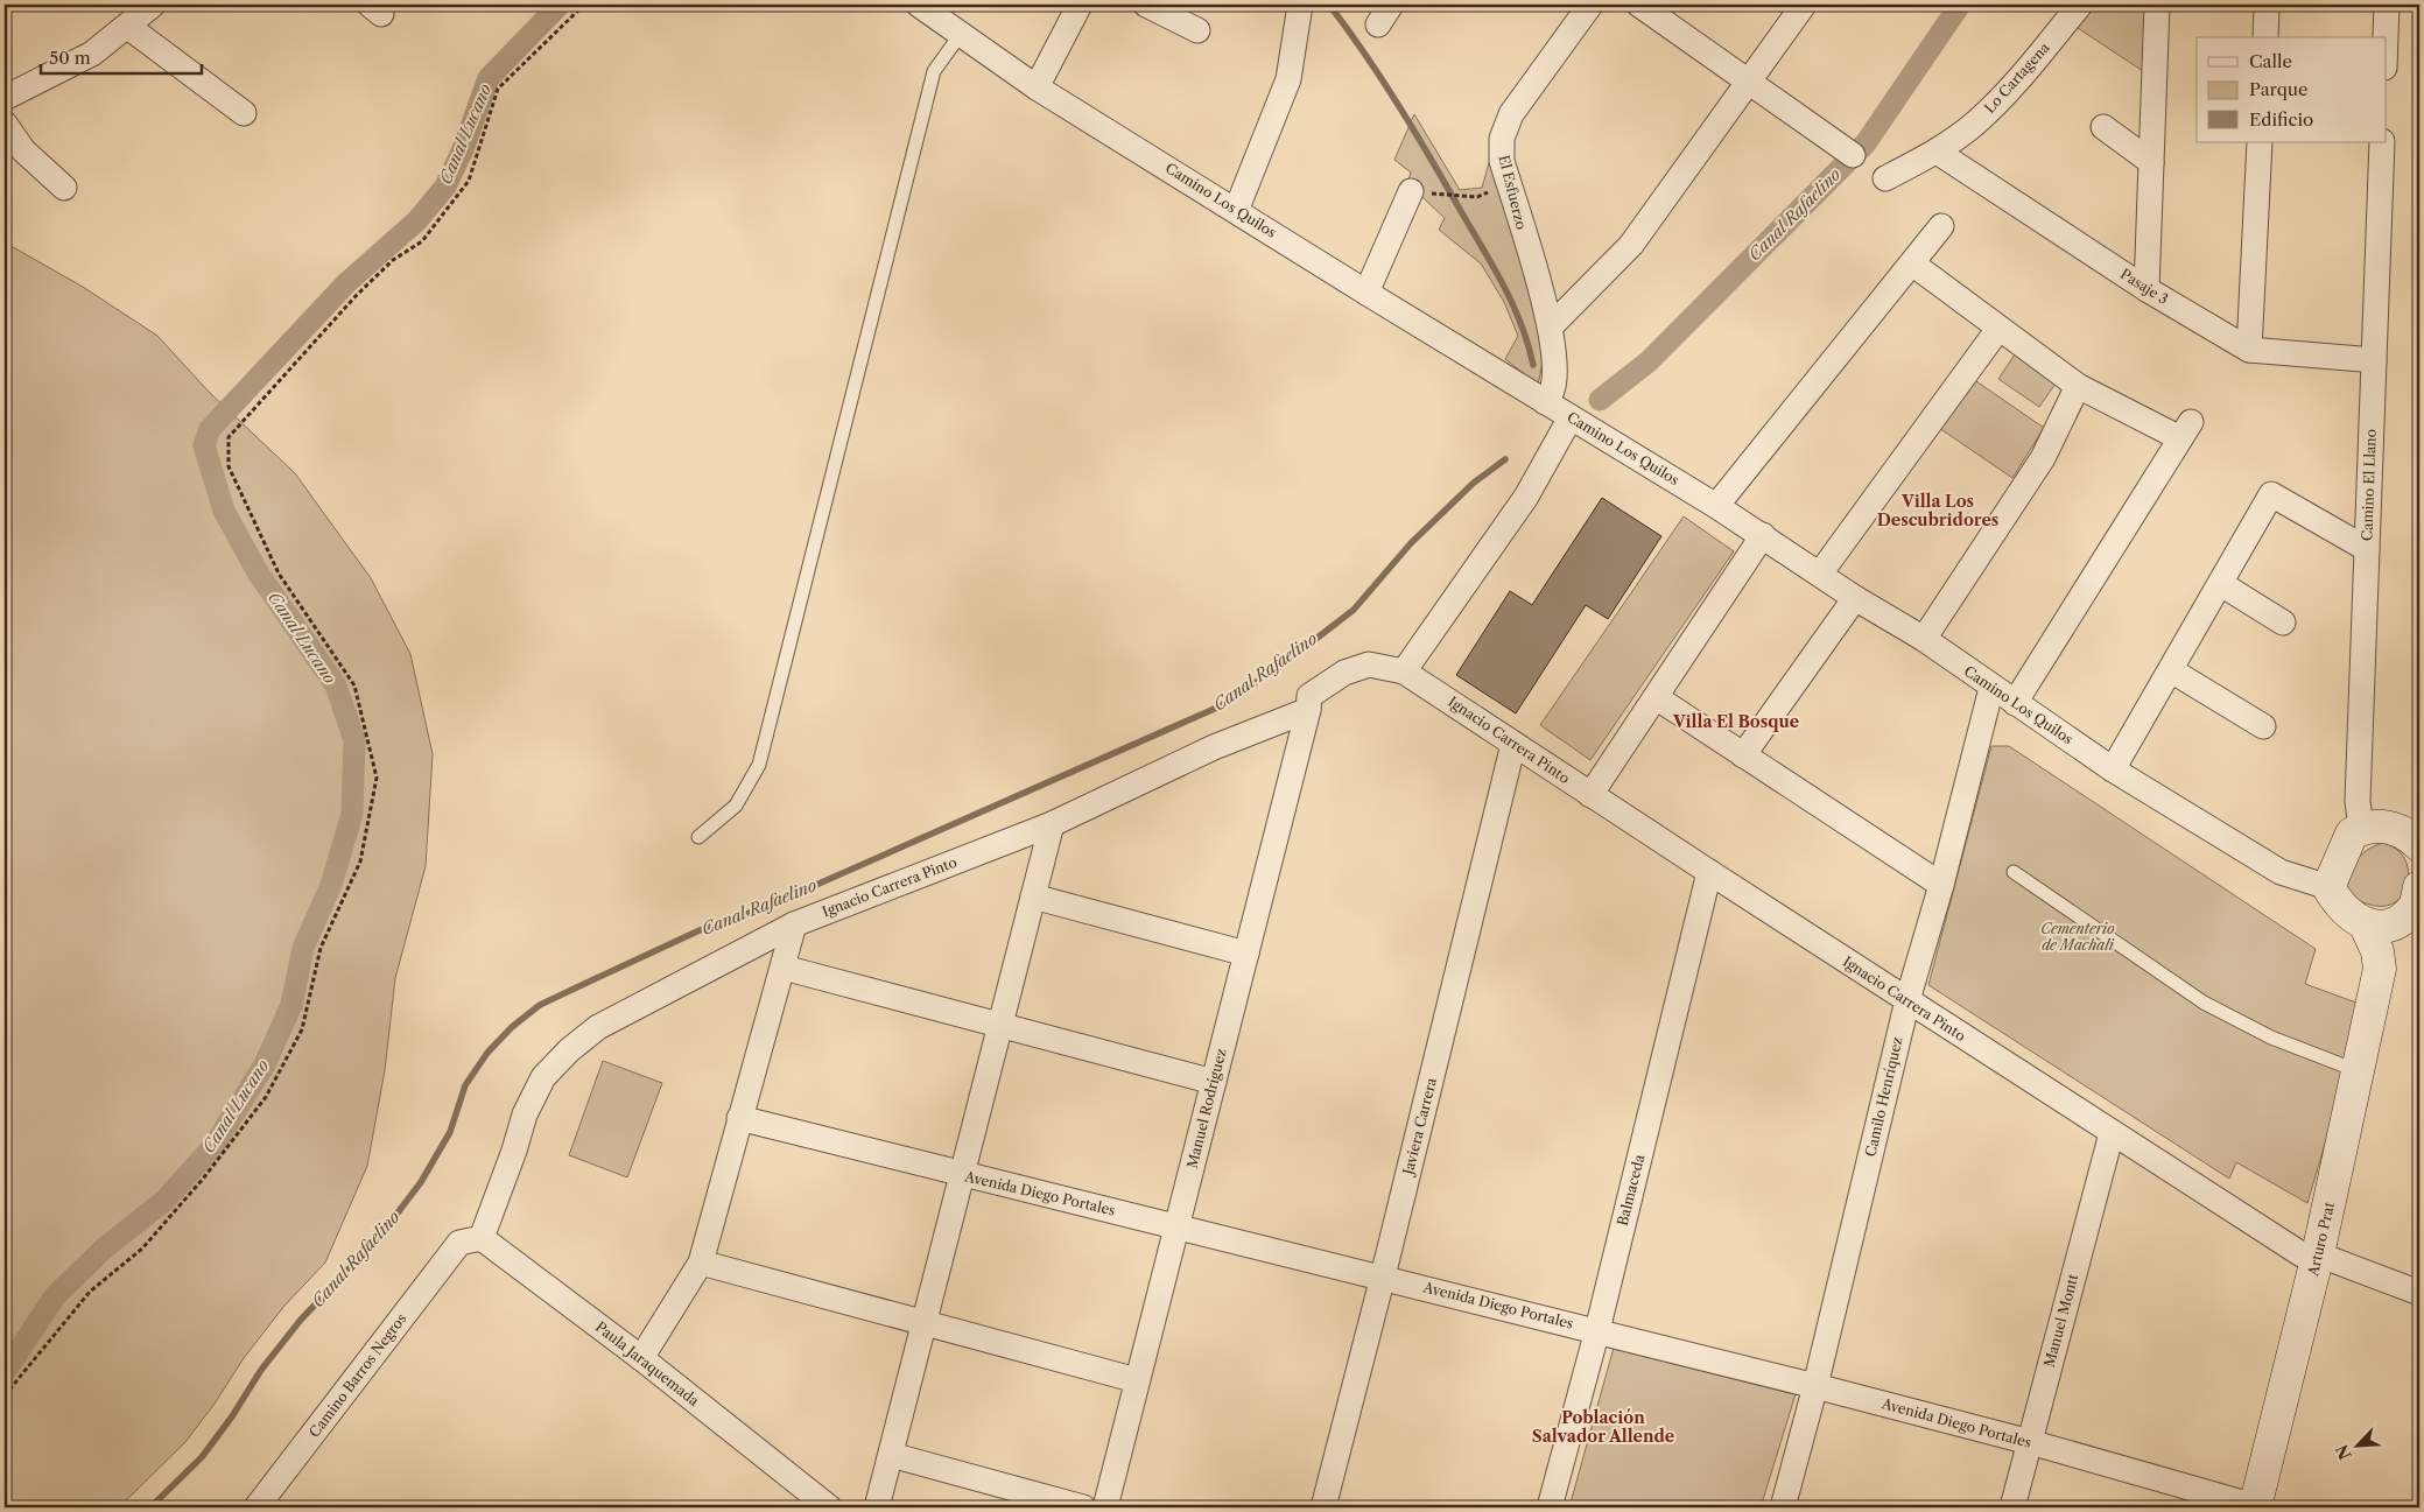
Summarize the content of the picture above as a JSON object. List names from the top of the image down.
{
  "streets": {
    "main road": ["Arturo Prat"],
    "street": [
      "Lo Cartagena",
      "El Esfuerzo",
      "Camino Los Quilos",
      "Pasaje 3",
      "Camino El Llano",
      "Ignacio Carrera Pinto",
      "Camilo Henríquez",
      "Manuel Rodríguez",
      "Javiera Carrera",
      "Balmaceda",
      "Avenida Diego Portales",
      "Manuel Montt",
      "Paula Jaraquemada",
      "Camino Barros Negros"
    ]
  },
  "crossings": [
    ["Lo Cartagena", "Pasaje 3"],
    ["El Esfuerzo", "Camino Los Quilos"],
    ["Camino Los Quilos", "Camilo Henríquez"],
    ["Pasaje 3", "Camino El Llano"],
    ["Ignacio Carrera Pinto", "Camilo Henríquez"],
    ["Ignacio Carrera Pinto", "Manuel Rodríguez"],
    ["Ignacio Carrera Pinto", "Javiera Carrera"],
    ["Ignacio Carrera Pinto", "Balmaceda"],
    ["Ignacio Carrera Pinto", "Arturo Prat"],
    ["Ignacio Carrera Pinto", "Manuel Montt"],
    ["Ignacio Carrera Pinto", "Paula Jaraquemada"],
    ["Ignacio Carrera Pinto", "Camino Barros Negros"],
    ["Camilo Henríquez", "Avenida Diego Portales"],
    ["Manuel Rodríguez", "Avenida Diego Portales"],
    ["Javiera Carrera", "Avenida Diego Portales"],
    ["Balmaceda", "Avenida Diego Portales"],
    ["Avenida Diego Portales", "Arturo Prat"],
    ["Avenida Diego Portales", "Manuel Montt"],
    ["Paula Jaraquemada", "Camino Barros Negros"]
  ],
  "districts": ["Villa Los Descubridores", "Villa El Bosque", "Población Salvador Allende"],
  "water": ["Canal Lucano", "Canal Rafaelino"],
  "parks": ["Cementerio de Machali"],
  "legend": ["Calle", "Parque", "Edificio"],
  "scale_bar": "50 m",
  "north": "bottom left"
}
